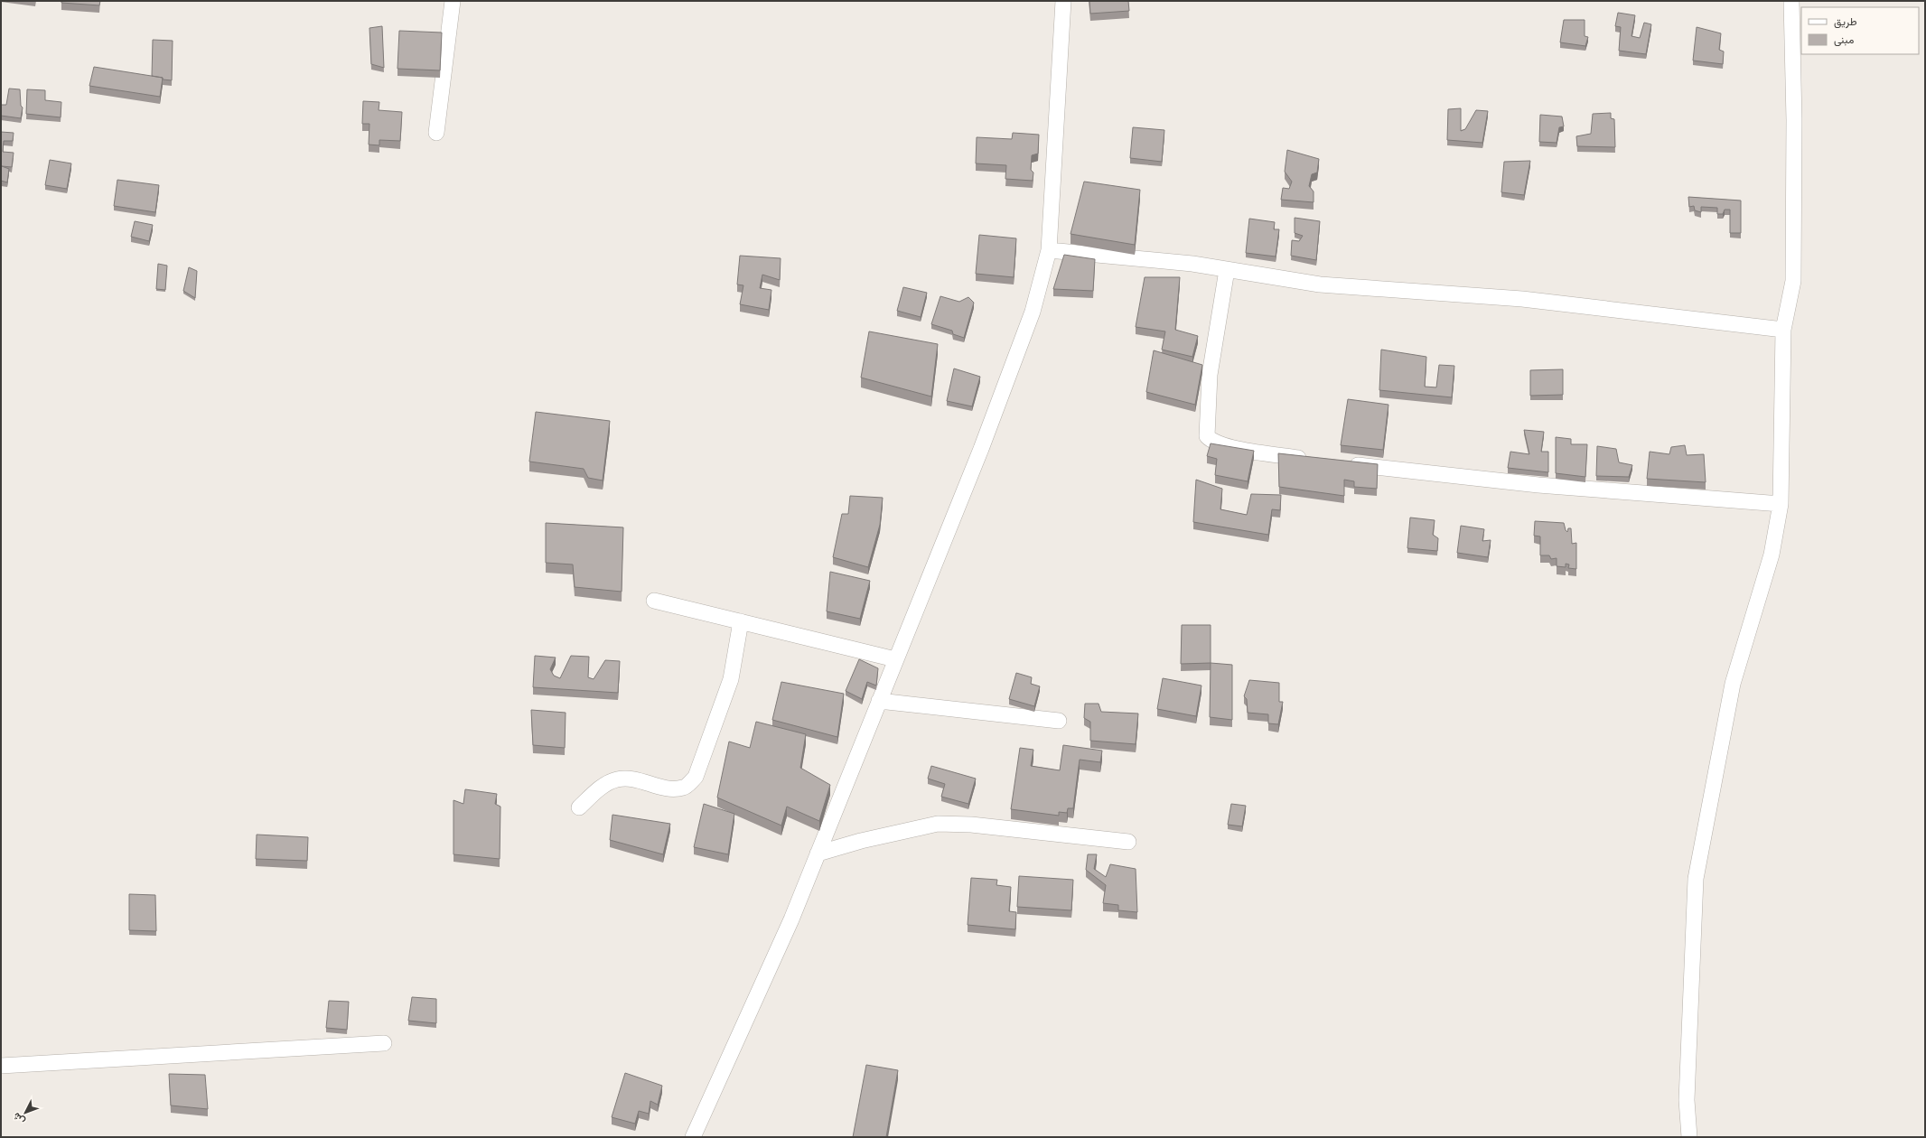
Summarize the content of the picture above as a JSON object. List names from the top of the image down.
{
  "legend": ["طريق", "مبنى"],
  "north": "bottom left"
}
